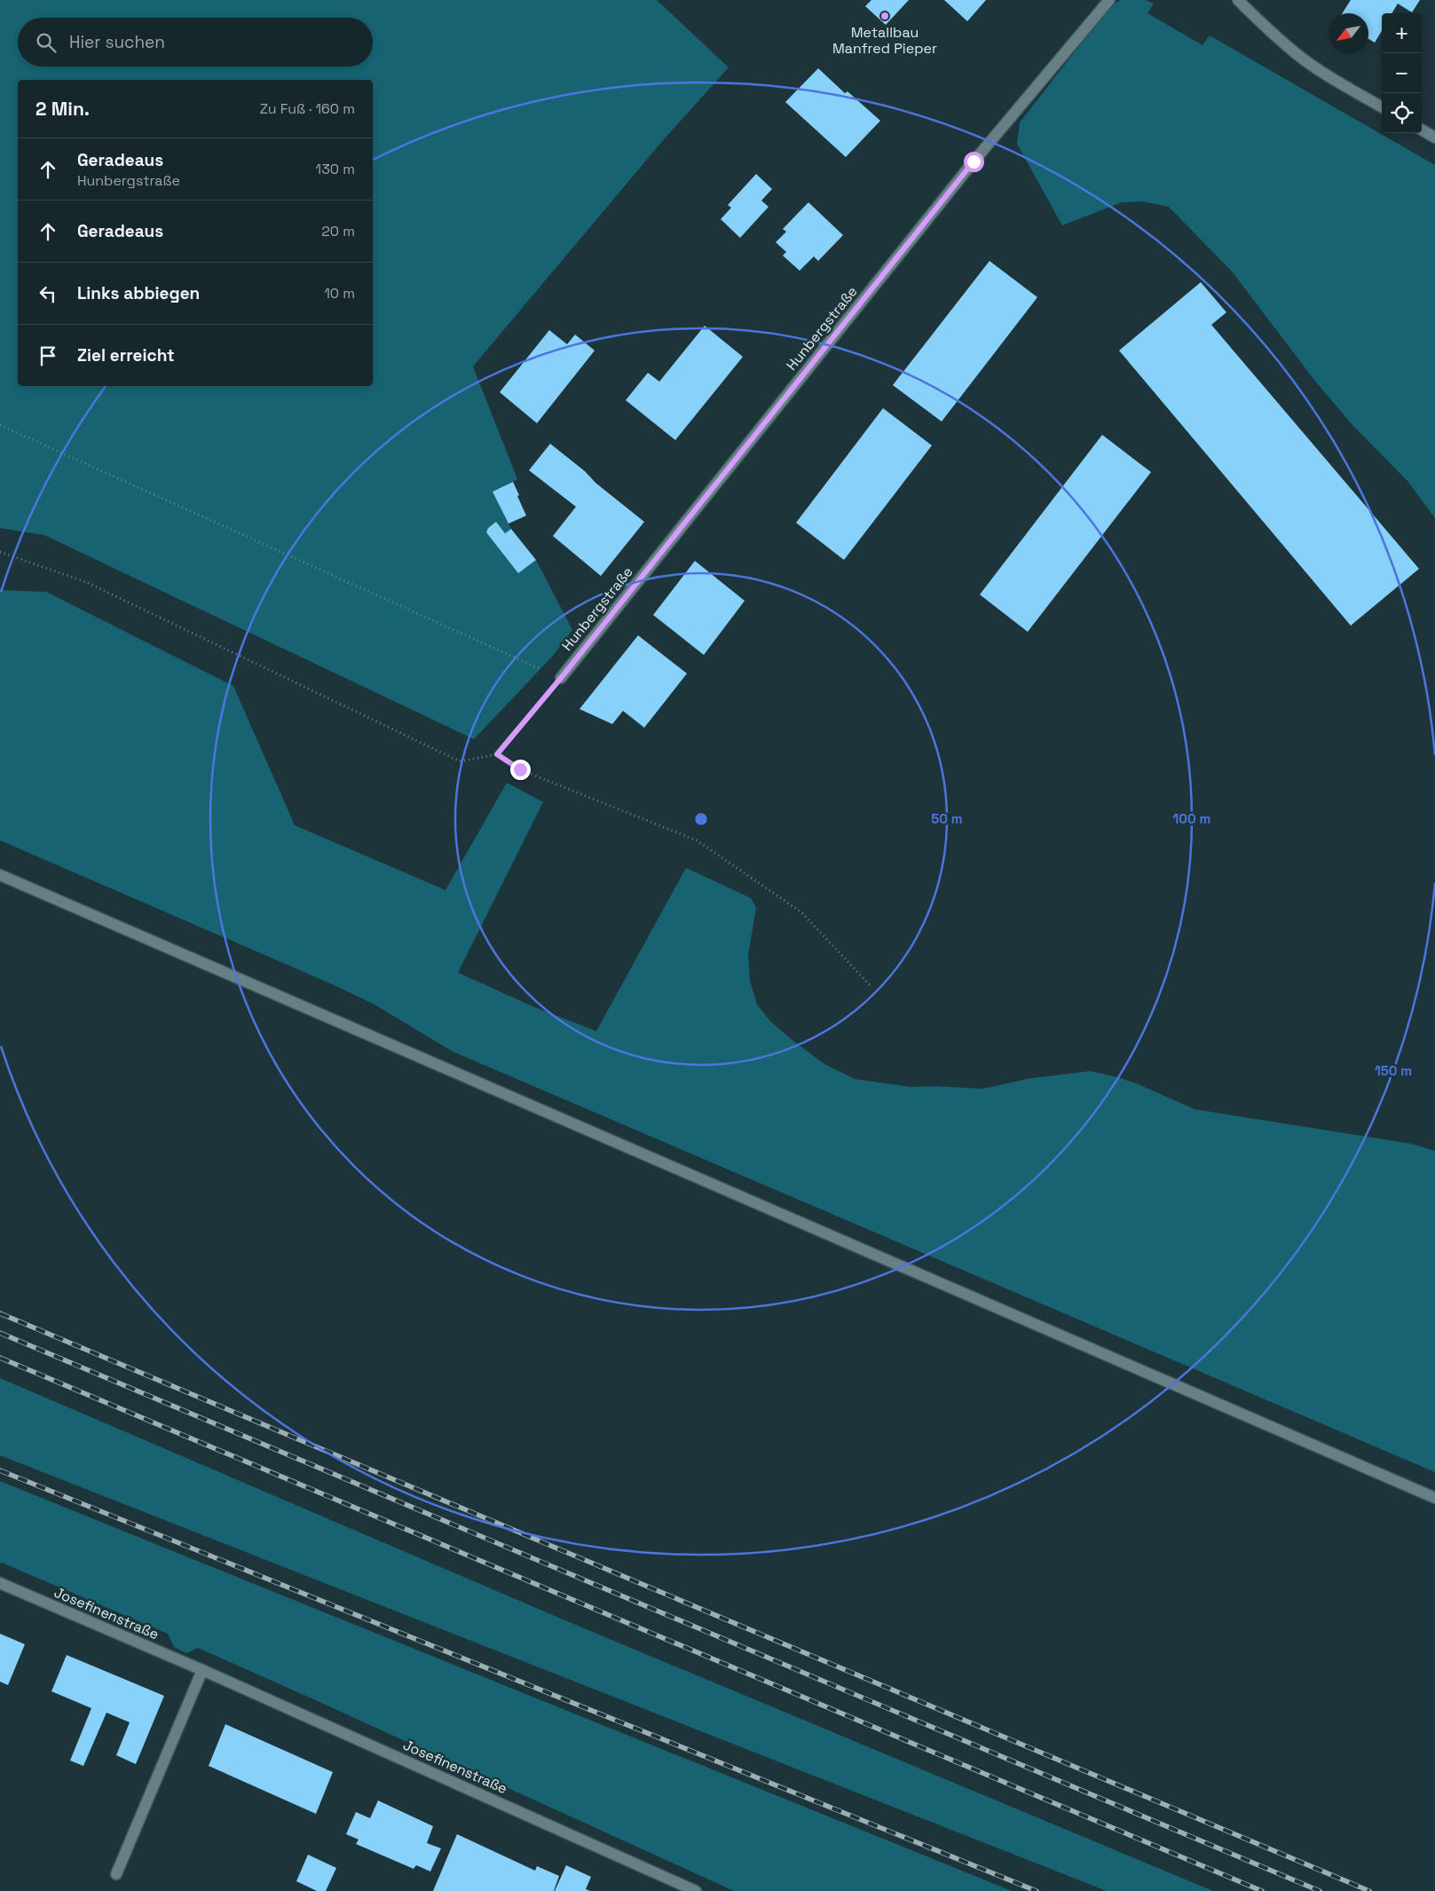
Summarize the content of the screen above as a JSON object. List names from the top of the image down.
{
  "streets": {
    "street": ["Hunbergstraße", "Josefinenstraße"]
  },
  "places": ["Metallbau Manfred Pieper"],
  "north": "bottom left",
  "page": {
    "map_buttons": ["+", "−"],
    "search": "Hier suchen",
    "heading": ["2 Min.", "Zu Fuß · 160 m"],
    "list": [
      ["Geradeaus", "Hunbergstraße", "130 m"],
      ["Geradeaus", "20 m"],
      ["Links abbiegen", "10 m"],
      "Ziel erreicht"
    ]
  },
  "rings": ["50 m", "100 m", "150 m"]
}
